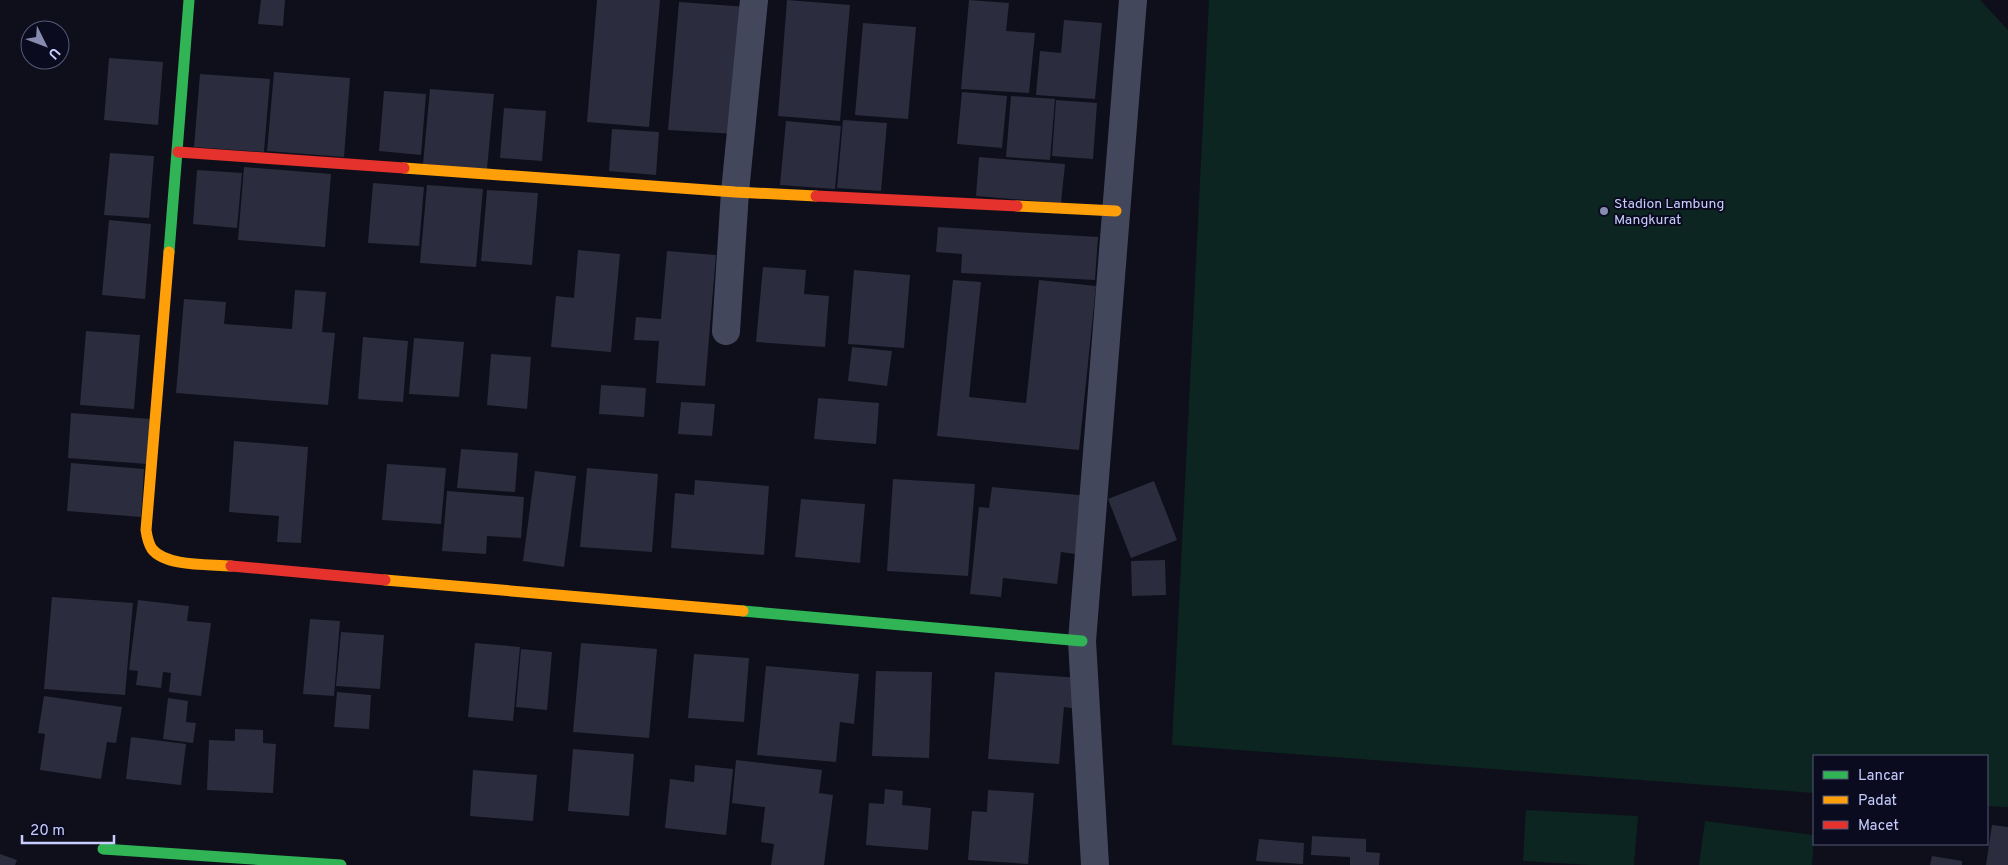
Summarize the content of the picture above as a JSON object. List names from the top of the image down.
{
  "places": ["Stadion Lambung Mangkurat"],
  "legend": ["Lancar", "Padat", "Macet"],
  "scale_bar": "20 m",
  "north": "bottom right"
}
